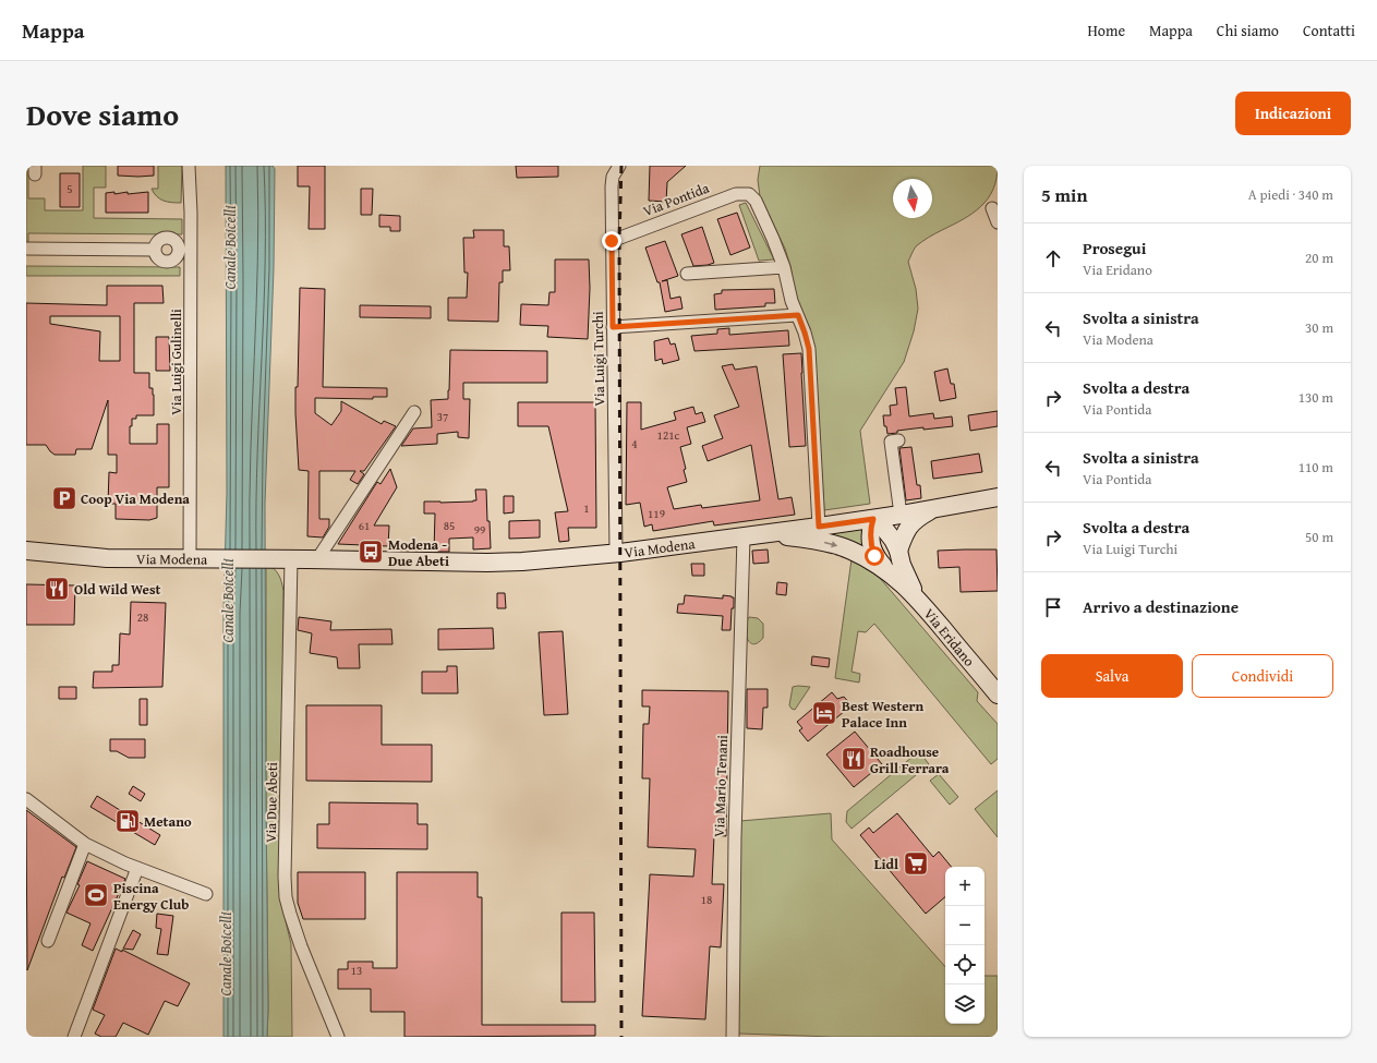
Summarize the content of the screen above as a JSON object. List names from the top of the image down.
{
  "streets": {
    "main road": ["Via Modena", "Via Eridano"],
    "street": [
      "Via Pontida",
      "Via Luigi Turchi",
      "Via Luigi Gulinelli",
      "Via Mario Tenani",
      "Via Due Abeti"
    ]
  },
  "crossings": [
    ["Via Pontida", "Via Luigi Turchi"],
    ["Via Pontida", "Via Modena"],
    ["Via Luigi Turchi", "Via Modena"],
    ["Via Luigi Gulinelli", "Via Modena"],
    ["Via Modena", "Via Eridano"],
    ["Via Modena", "Via Mario Tenani"],
    ["Via Modena", "Via Due Abeti"],
    ["Via Eridano", "Via Mario Tenani"]
  ],
  "water": ["Canale Boicelli"],
  "places": {
    "parking": ["Coop Via Modena"],
    "bus stop": ["Modena - Due Abeti"],
    "restaurant": ["Old Wild West", "Roadhouse Grill Ferrara"],
    "hotel": ["Best Western Palace Inn"],
    "fuel station": ["Metano"],
    "supermarket": ["Lidl"],
    "sports": ["Piscina Energy Club"]
  },
  "house_numbers": [
    "5",
    "37",
    "121c",
    "4",
    "1",
    "119",
    "61",
    "85",
    "99",
    "28",
    "18",
    "13"
  ],
  "north": "bottom",
  "page": {
    "header": "Mappa",
    "nav": [
      "Home",
      "Mappa",
      "Chi siamo",
      "Contatti"
    ],
    "title": "Dove siamo",
    "buttons": [
      "Indicazioni",
      ["Salva", "Condividi"]
    ],
    "heading": ["5 min", "A piedi · 340 m"],
    "list": [
      ["Prosegui", "Via Eridano", "20 m"],
      ["Svolta a sinistra", "Via Modena", "30 m"],
      ["Svolta a destra", "Via Pontida", "130 m"],
      ["Svolta a sinistra", "Via Pontida", "110 m"],
      ["Svolta a destra", "Via Luigi Turchi", "50 m"],
      "Arrivo a destinazione"
    ],
    "map_buttons": ["+", "−"]
  }
}
